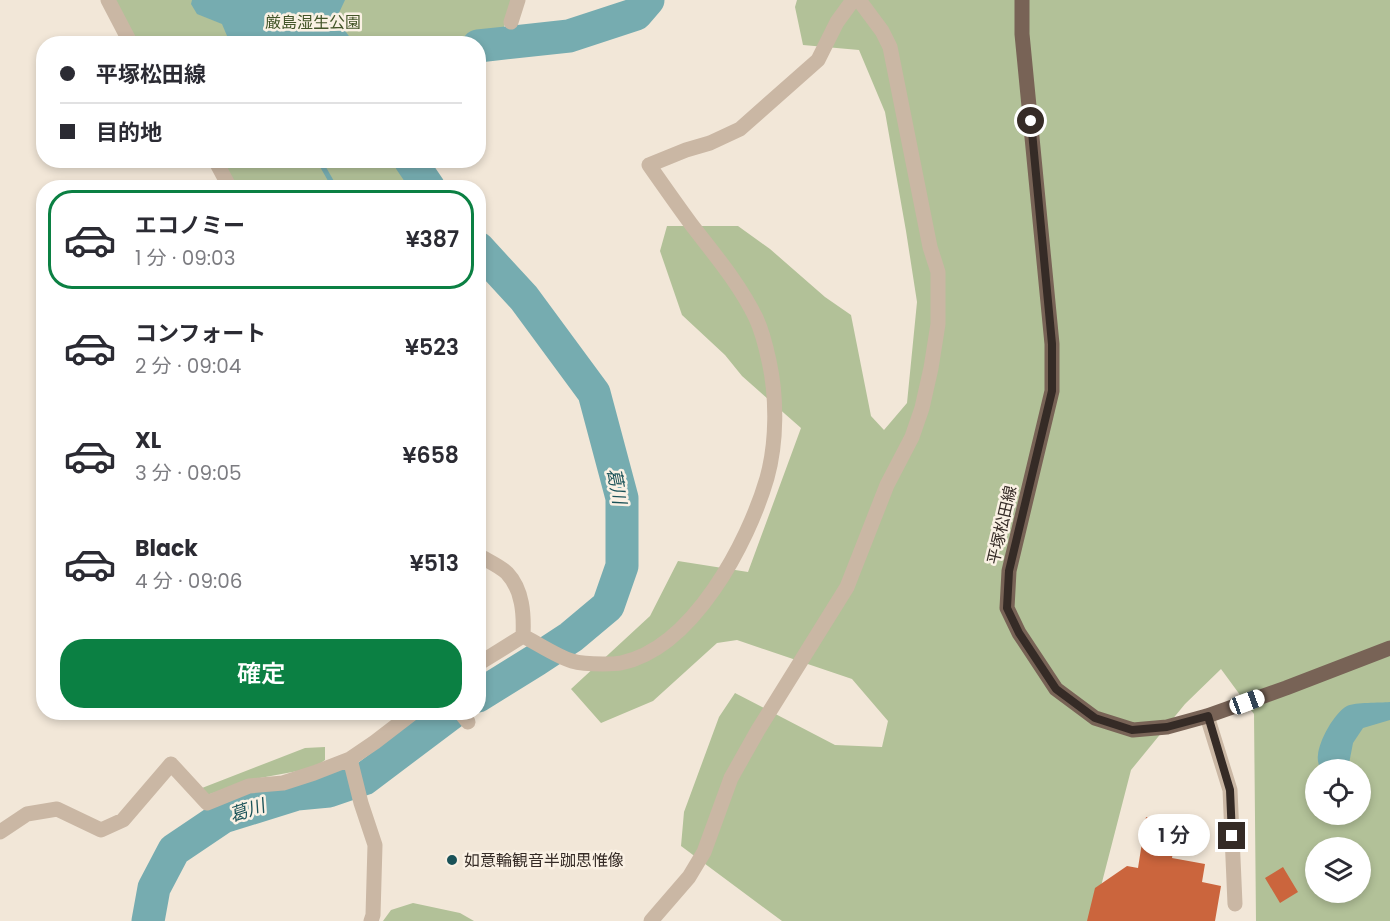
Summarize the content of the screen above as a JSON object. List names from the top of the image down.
{
  "streets": {
    "main road": ["平塚松田線"]
  },
  "water": ["葛川"],
  "parks": ["厳島湿生公園"],
  "places": ["如意輪観音半跏思惟像"],
  "page": {
    "banner": ["平塚松田線", "目的地"],
    "list": [
      {
        "name": "エコノミー",
        "note": "1 分 · 09:03",
        "value": "¥387"
      },
      {
        "name": "コンフォート",
        "note": "2 分 · 09:04",
        "value": "¥523"
      },
      {
        "name": "XL",
        "note": "3 分 · 09:05",
        "value": "¥658"
      },
      {
        "name": "Black",
        "note": "4 分 · 09:06",
        "value": "¥513"
      }
    ],
    "buttons": "確定",
    "bubble": "1 分"
  }
}
